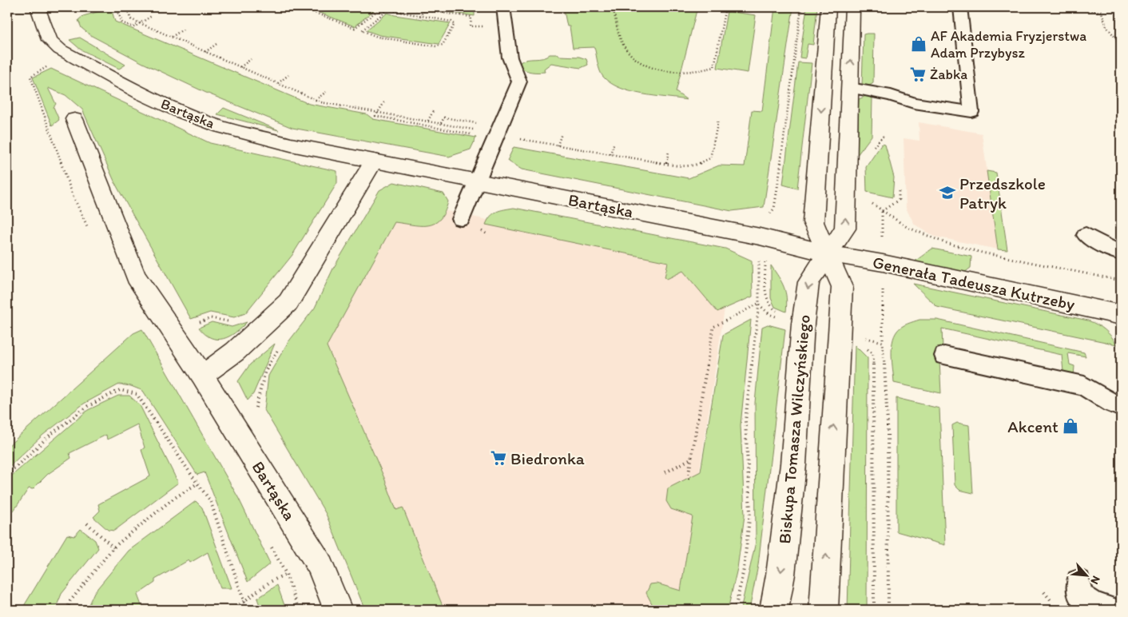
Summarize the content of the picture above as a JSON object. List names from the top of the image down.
{
  "streets": {
    "street": ["Bartąska", "Generała Tadeusza Kutrzeby", "Biskupa Tomasza Wilczyńskiego"]
  },
  "crossings": [
    ["Bartąska", "Generała Tadeusza Kutrzeby"],
    ["Bartąska", "Biskupa Tomasza Wilczyńskiego"],
    ["Generała Tadeusza Kutrzeby", "Biskupa Tomasza Wilczyńskiego"]
  ],
  "places": {
    "shop": ["AF Akademia Fryzjerstwa Adam Przybysz", "Akcent"],
    "supermarket": ["Żabka", "Biedronka"],
    "school or university": ["Przedszkole Patryk"]
  },
  "north": "bottom right"
}
